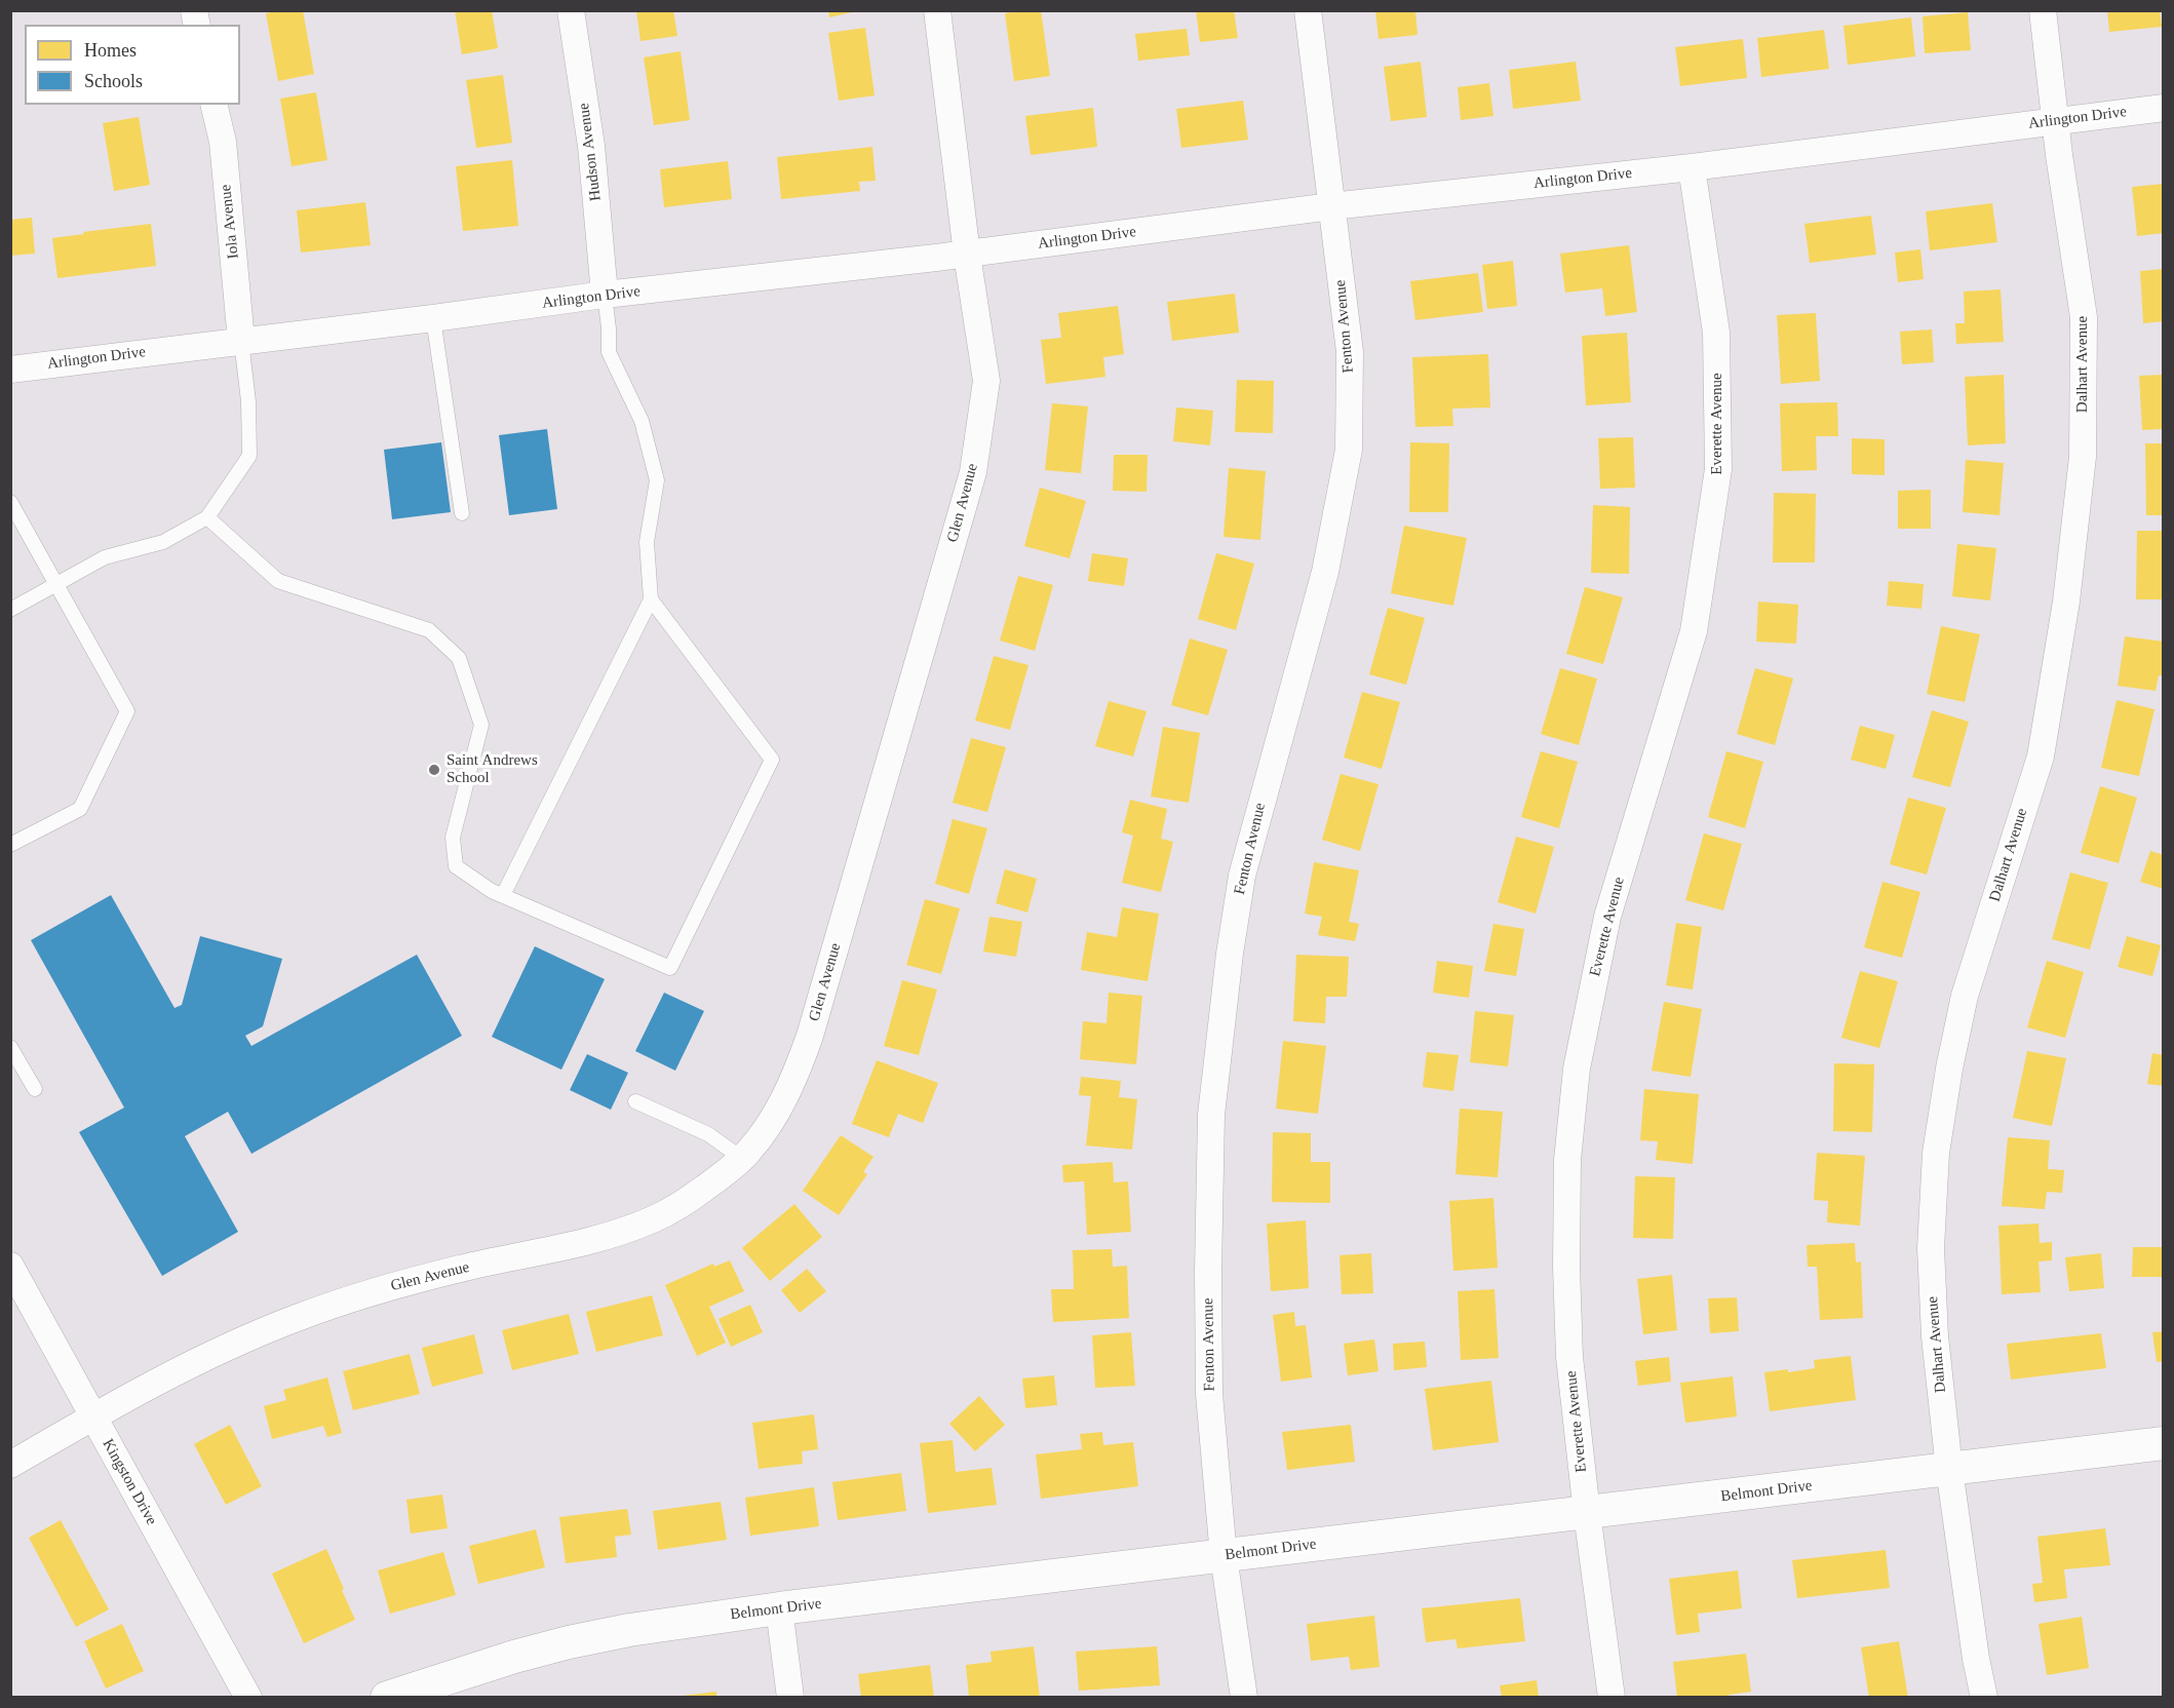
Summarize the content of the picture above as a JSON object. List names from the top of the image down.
{
  "streets": {
    "street": [
      "Arlington Drive",
      "Hudson Avenue",
      "Iola Avenue",
      "Fenton Avenue",
      "Dalhart Avenue",
      "Everette Avenue",
      "Glen Avenue",
      "Kingston Drive",
      "Belmont Drive"
    ]
  },
  "crossings": [
    ["Arlington Drive", "Hudson Avenue"],
    ["Arlington Drive", "Iola Avenue"],
    ["Arlington Drive", "Fenton Avenue"],
    ["Arlington Drive", "Dalhart Avenue"],
    ["Arlington Drive", "Everette Avenue"],
    ["Arlington Drive", "Glen Avenue"],
    ["Fenton Avenue", "Belmont Drive"],
    ["Dalhart Avenue", "Belmont Drive"],
    ["Everette Avenue", "Belmont Drive"],
    ["Glen Avenue", "Kingston Drive"]
  ],
  "places": ["Saint Andrews School"],
  "legend": ["Homes", "Schools"]
}
